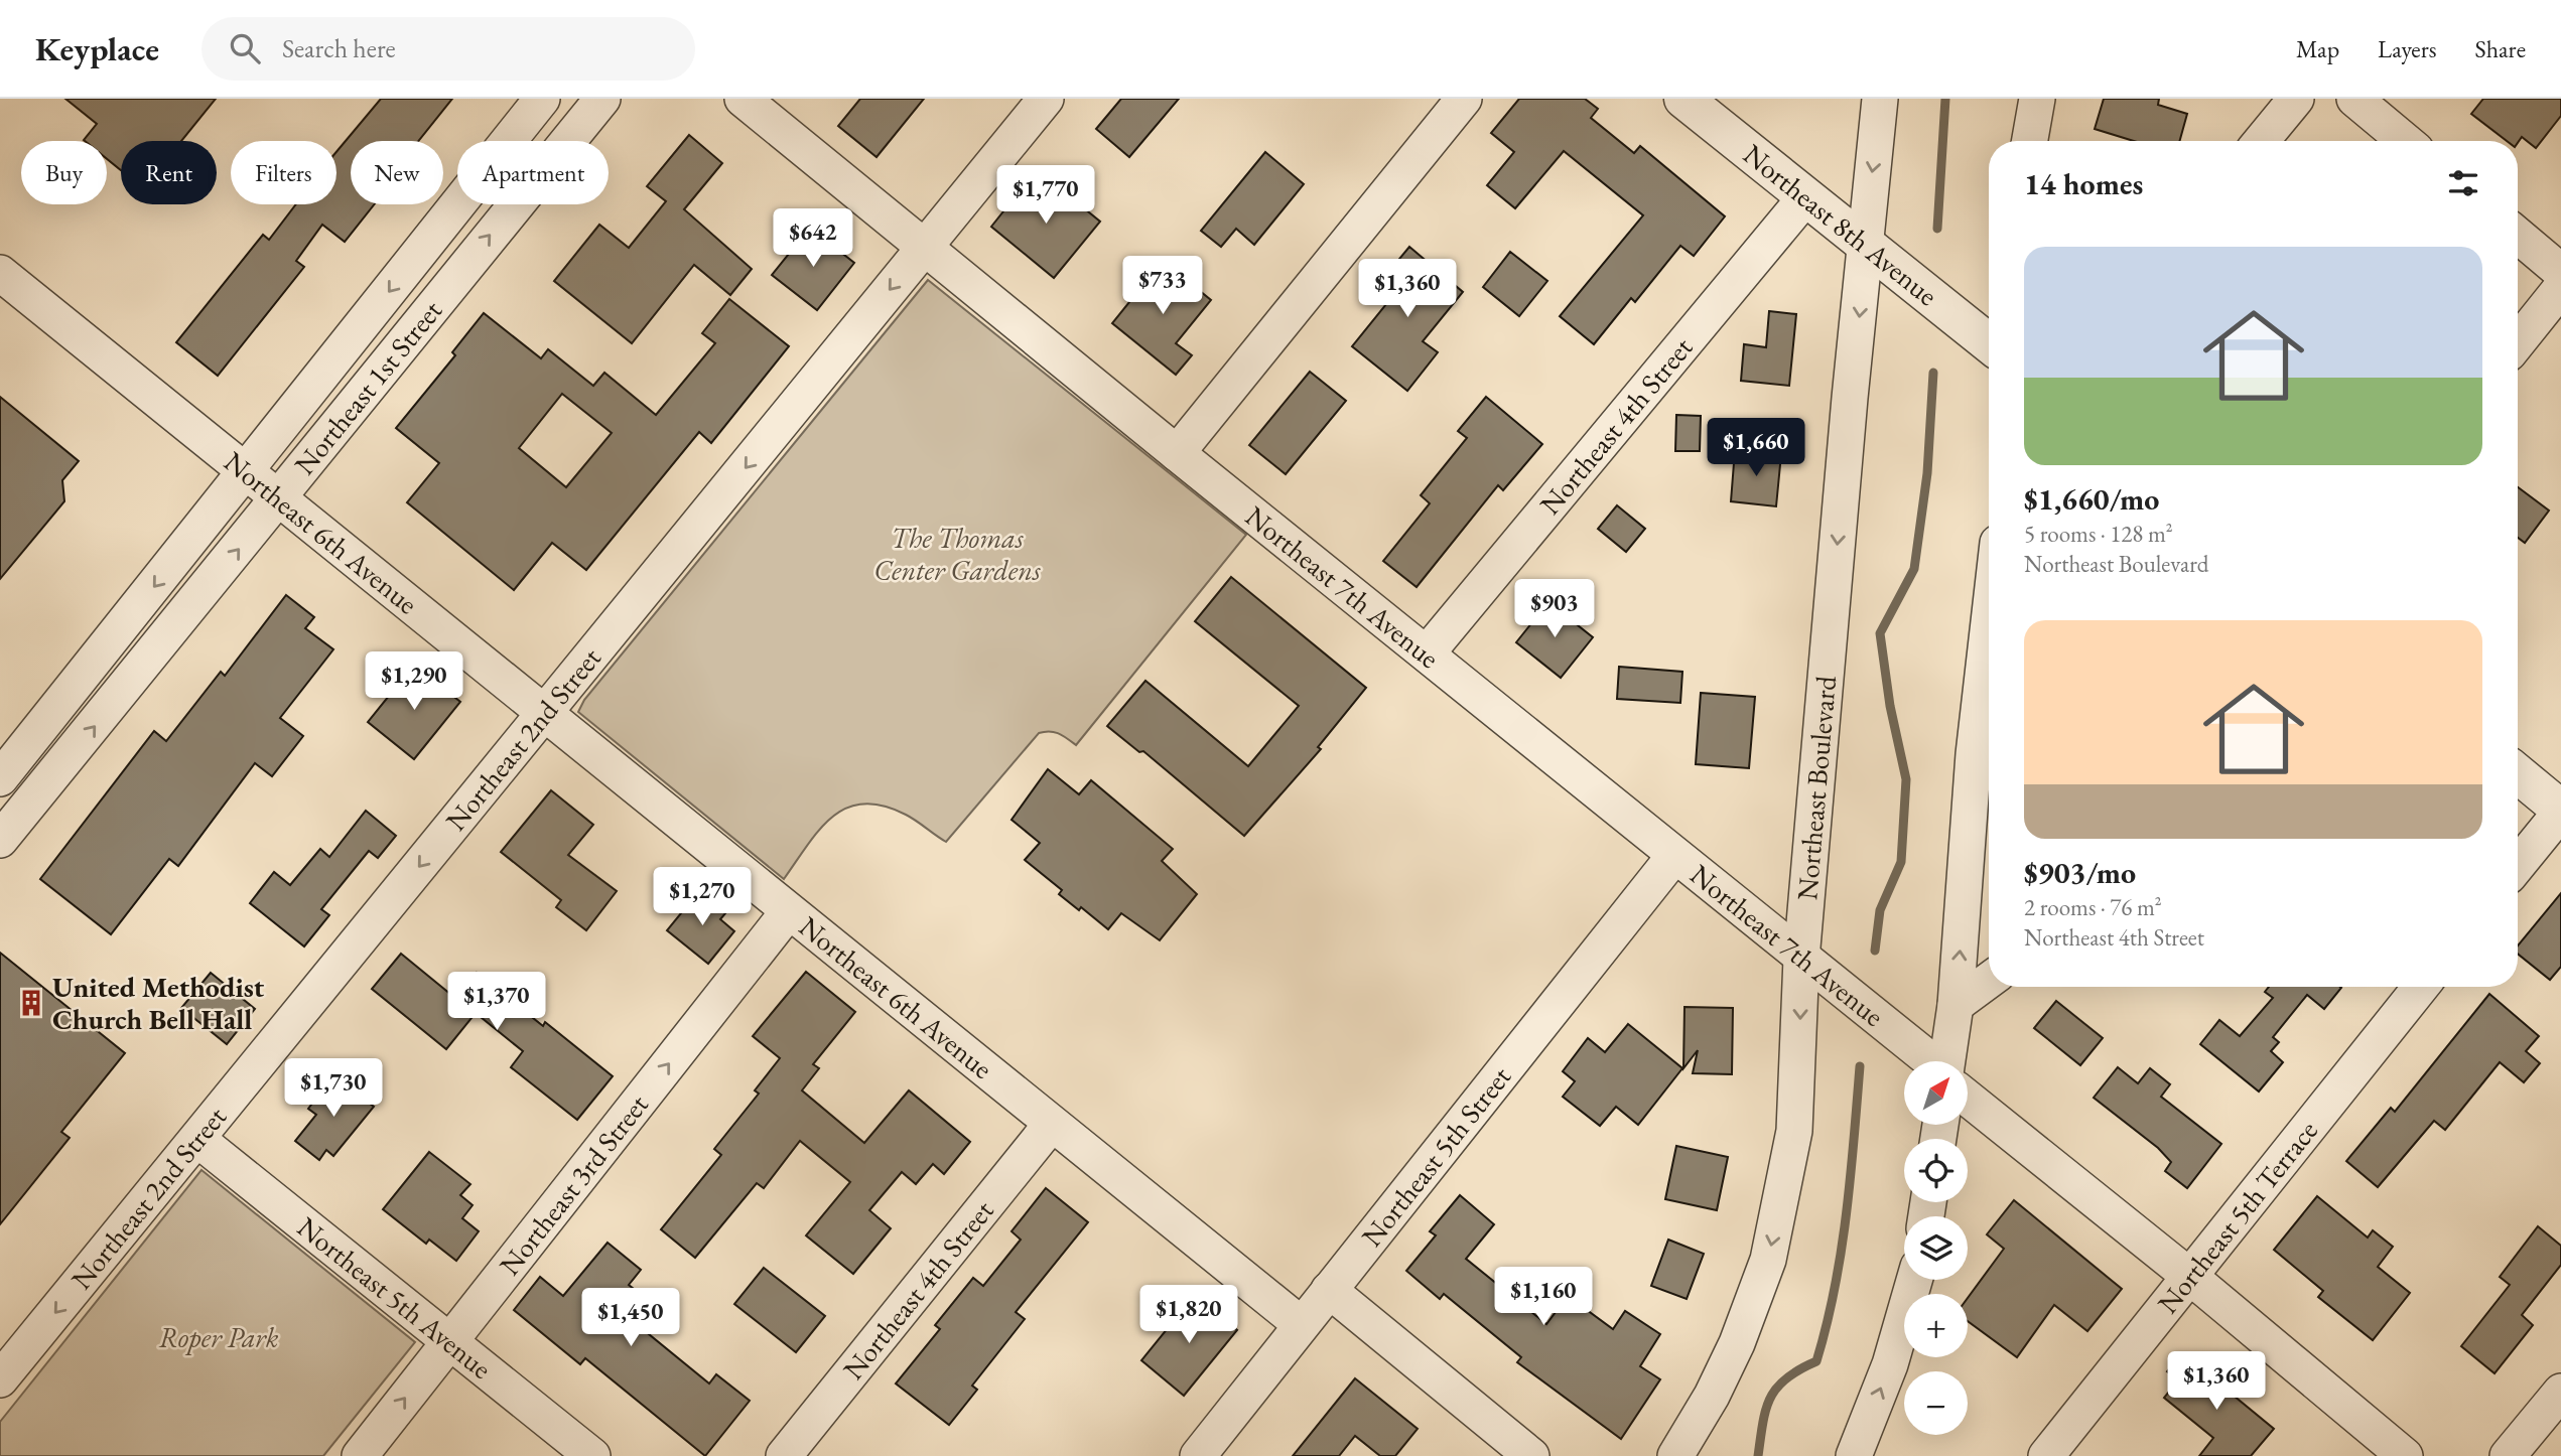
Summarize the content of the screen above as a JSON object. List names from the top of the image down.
{
  "streets": {
    "street": [
      "Northeast 8th Avenue",
      "Northeast 1st Street",
      "Northeast 4th Street",
      "Northeast 6th Avenue",
      "Northeast 7th Avenue",
      "Northeast 2nd Street",
      "Northeast Boulevard",
      "Northeast 5th Street",
      "Northeast 3rd Street",
      "Northeast 5th Terrace",
      "Northeast 5th Avenue"
    ]
  },
  "crossings": [
    ["Northeast 8th Avenue", "Northeast 4th Street"],
    ["Northeast 8th Avenue", "Northeast Boulevard"],
    ["Northeast 1st Street", "Northeast 6th Avenue"],
    ["Northeast 4th Street", "Northeast 6th Avenue"],
    ["Northeast 4th Street", "Northeast 7th Avenue"],
    ["Northeast 6th Avenue", "Northeast 2nd Street"],
    ["Northeast 6th Avenue", "Northeast 5th Street"],
    ["Northeast 6th Avenue", "Northeast 3rd Street"],
    ["Northeast 7th Avenue", "Northeast 2nd Street"],
    ["Northeast 7th Avenue", "Northeast Boulevard"],
    ["Northeast 7th Avenue", "Northeast 5th Street"],
    ["Northeast 2nd Street", "Northeast 5th Avenue"],
    ["Northeast 3rd Street", "Northeast 5th Avenue"]
  ],
  "one_way": ["Northeast 2nd Street", "Northeast 3rd Street"],
  "parks": ["The Thomas Center Gardens", "Roper Park"],
  "places": {
    "building": ["United Methodist Church Bell Hall"]
  },
  "north": "top right",
  "page": {
    "header": "Keyplace",
    "search": "Search here",
    "nav": ["Map", "Layers", "Share"],
    "chip": [
      "Buy",
      "Rent",
      "Filters",
      "New",
      "Apartment"
    ],
    "heading": "14 homes",
    "price": [
      "$1,770",
      "$642",
      "$733",
      "$1,360",
      "$1,660",
      "$903",
      "$1,290",
      "$1,270",
      "$1,370",
      "$1,730",
      "$1,160",
      "$1,820",
      "$1,450",
      "$1,360"
    ],
    "list": [
      {
        "name": "$1,660/mo",
        "note": "5 rooms · 128 m² · Northeast Boulevard"
      },
      {
        "name": "$903/mo",
        "note": "2 rooms · 76 m² · Northeast 4th Street"
      }
    ],
    "map_buttons": ["+", "−"]
  }
}
